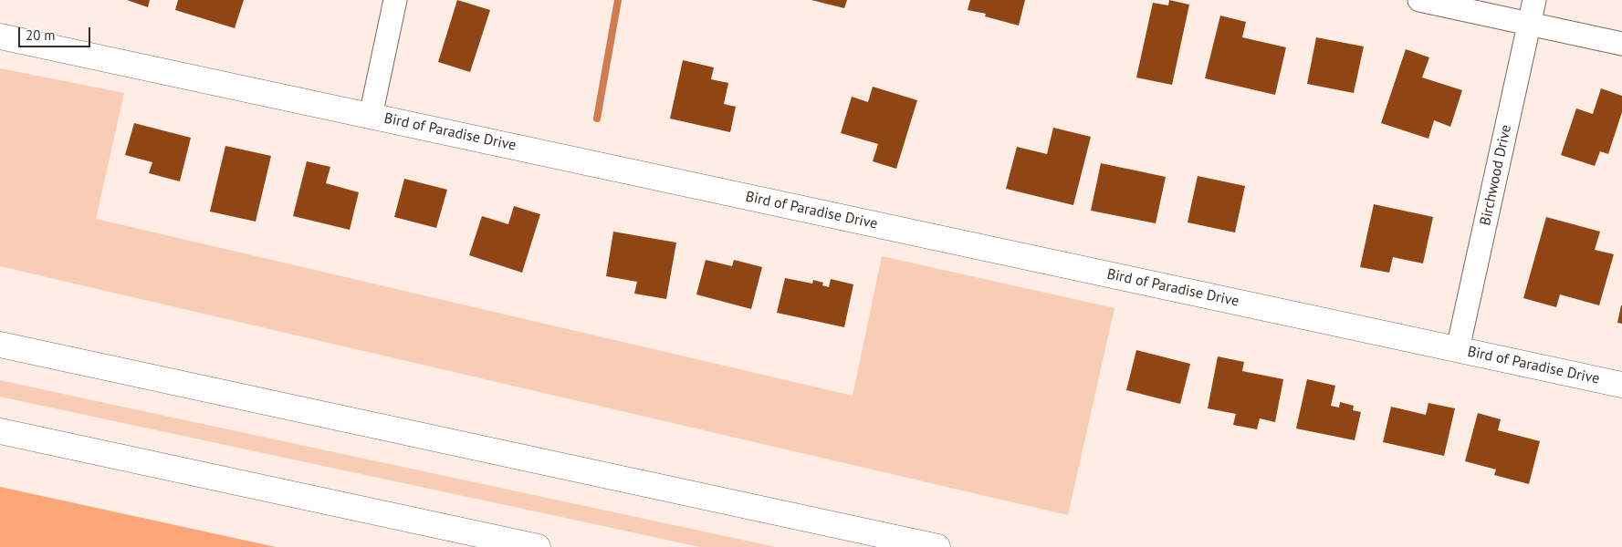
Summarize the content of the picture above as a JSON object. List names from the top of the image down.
{
  "streets": {
    "main road": ["Bird of Paradise Drive"],
    "street": ["Birchwood Drive"]
  },
  "crossings": [
    ["Bird of Paradise Drive", "Birchwood Drive"]
  ],
  "scale_bar": "20 m"
}
